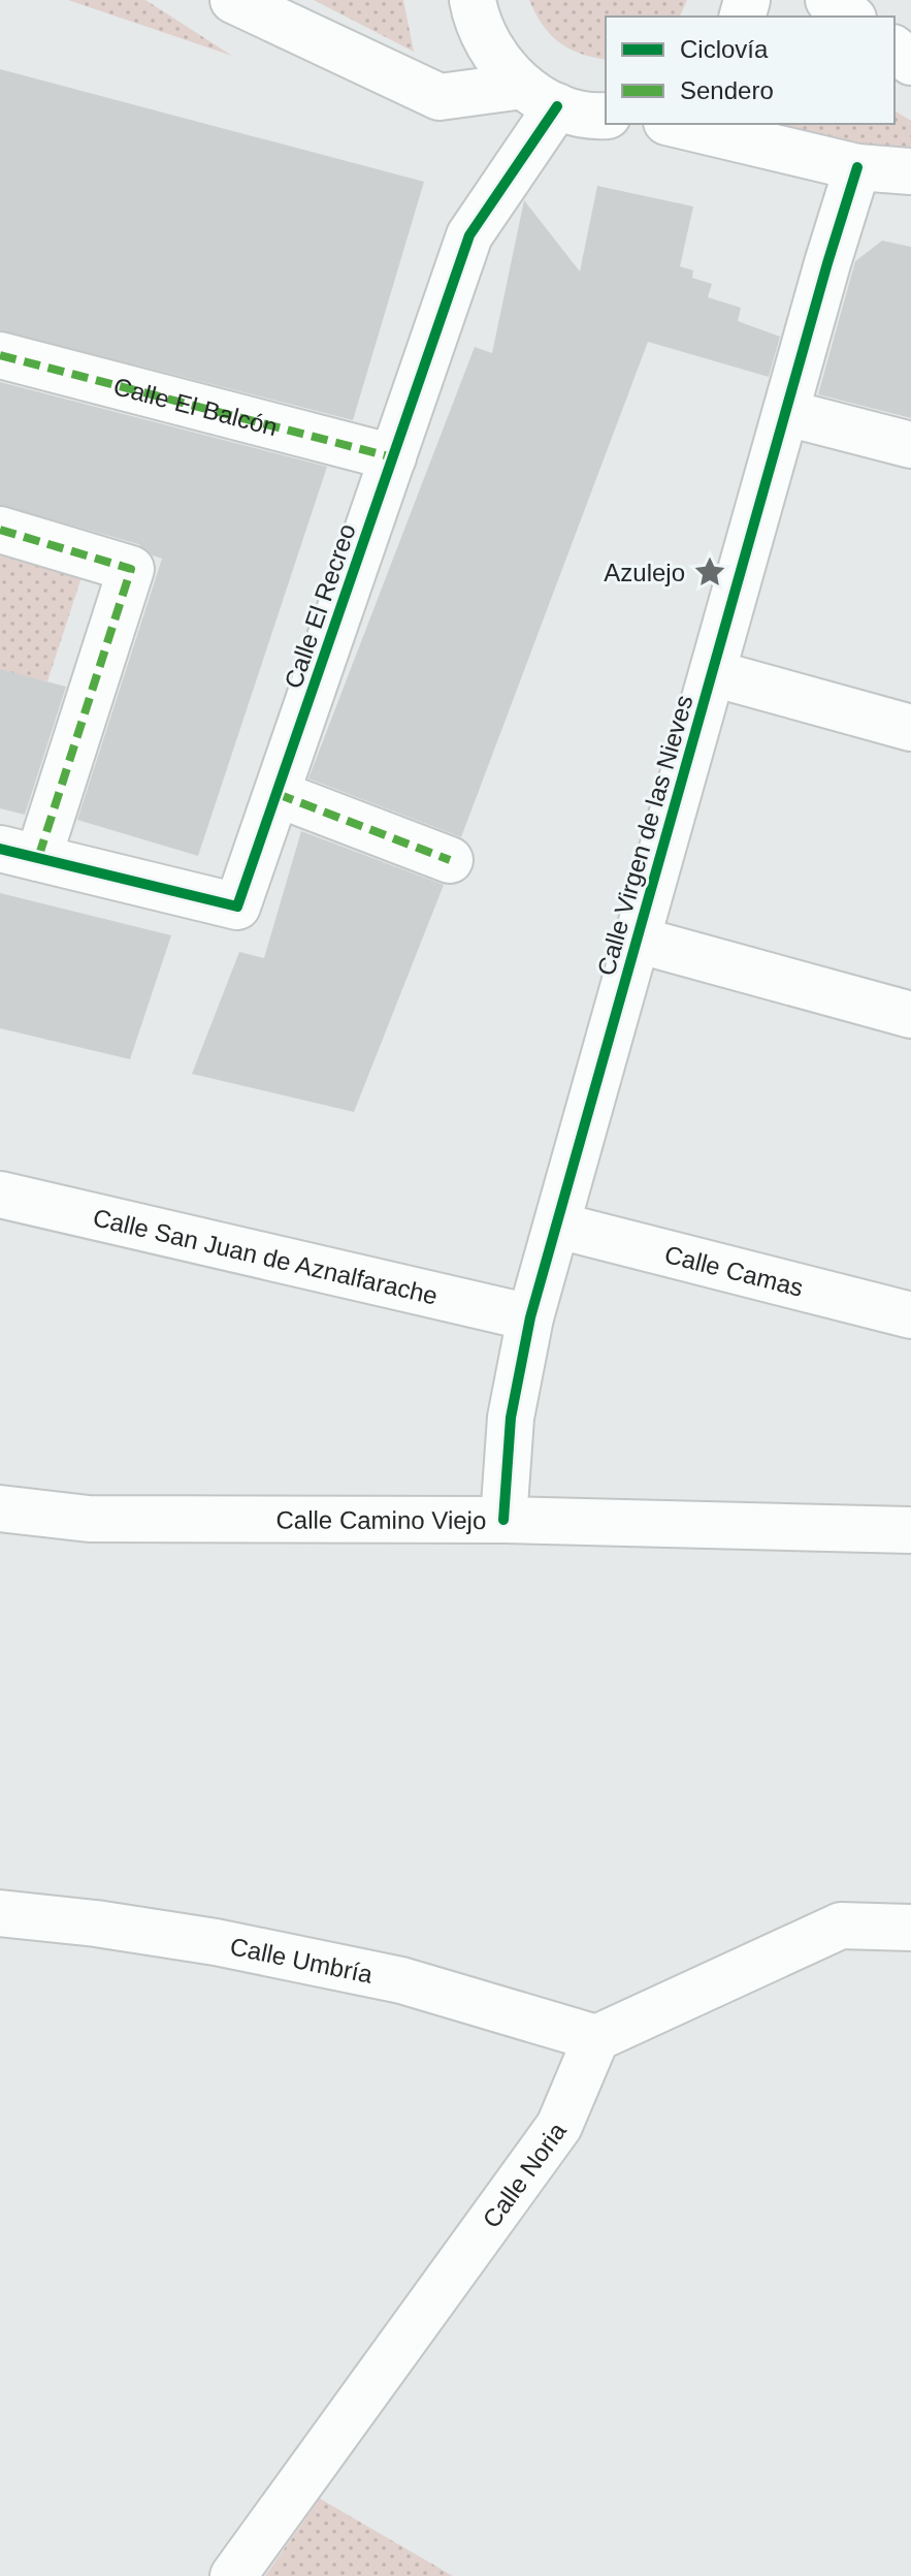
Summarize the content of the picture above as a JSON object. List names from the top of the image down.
{
  "streets": {
    "street": [
      "Calle El Balcón",
      "Calle El Recreo",
      "Calle Virgen de las Nieves",
      "Calle San Juan de Aznalfarache",
      "Calle Camas",
      "Calle Camino Viejo",
      "Calle Umbría",
      "Calle Noria"
    ]
  },
  "crossings": [
    ["Calle El Balcón", "Calle El Recreo"],
    ["Calle Virgen de las Nieves", "Calle San Juan de Aznalfarache"],
    ["Calle Virgen de las Nieves", "Calle Camas"],
    ["Calle Virgen de las Nieves", "Calle Camino Viejo"],
    ["Calle Umbría", "Calle Noria"]
  ],
  "places": {
    "place": ["Azulejo"]
  },
  "legend": ["Ciclovía", "Sendero"]
}
